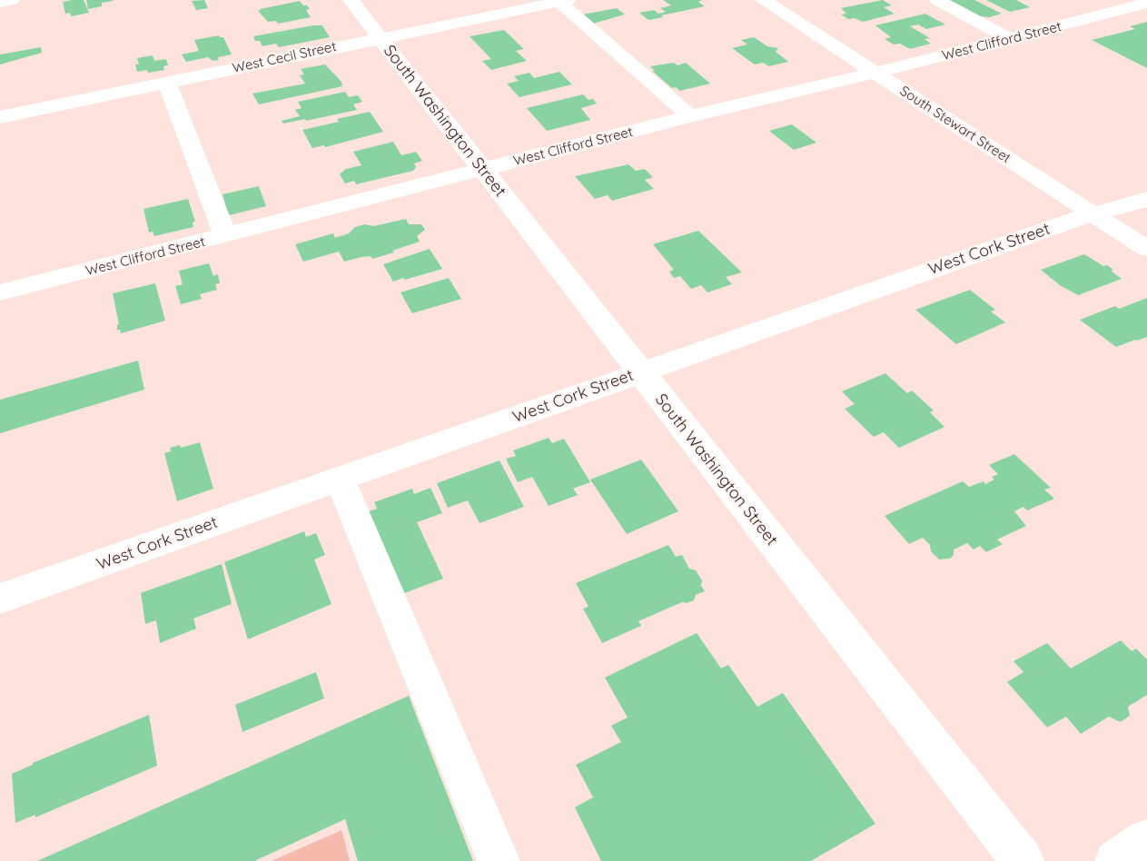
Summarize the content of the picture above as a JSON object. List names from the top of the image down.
{
  "streets": {
    "street": [
      "West Clifford Street",
      "West Cecil Street",
      "South Washington Street",
      "South Stewart Street",
      "West Cork Street"
    ]
  },
  "crossings": [
    ["West Clifford Street", "South Washington Street"],
    ["West Clifford Street", "South Stewart Street"],
    ["West Cecil Street", "South Washington Street"],
    ["South Washington Street", "West Cork Street"],
    ["South Stewart Street", "West Cork Street"]
  ]
}
